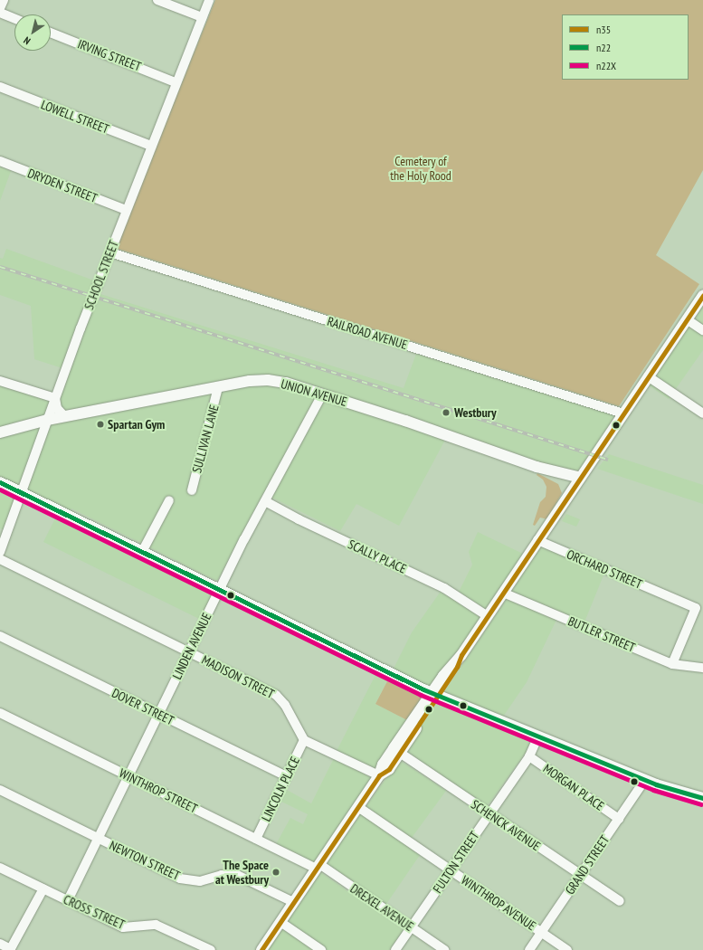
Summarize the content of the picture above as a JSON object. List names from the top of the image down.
{
  "streets": {
    "main road": ["UNION AVENUE"],
    "street": [
      "IRVING STREET",
      "LOWELL STREET",
      "DRYDEN STREET",
      "SCHOOL STREET",
      "RAILROAD AVENUE",
      "SULLIVAN LANE",
      "SCALLY PLACE",
      "ORCHARD STREET",
      "BUTLER STREET",
      "LINDEN AVENUE",
      "MADISON STREET",
      "DOVER STREET",
      "MORGAN PLACE",
      "LINCOLN PLACE",
      "WINTHROP STREET",
      "SCHENCK AVENUE",
      "NEWTON STREET",
      "FULTON STREET",
      "GRAND STREET",
      "WINTHROP AVENUE",
      "DREXEL AVENUE",
      "CROSS STREET"
    ]
  },
  "crossings": [
    ["IRVING STREET", "SCHOOL STREET"],
    ["LOWELL STREET", "SCHOOL STREET"],
    ["DRYDEN STREET", "SCHOOL STREET"],
    ["SCHOOL STREET", "RAILROAD AVENUE"],
    ["SCHOOL STREET", "UNION AVENUE"],
    ["UNION AVENUE", "SULLIVAN LANE"],
    ["UNION AVENUE", "LINDEN AVENUE"],
    ["SCALLY PLACE", "LINDEN AVENUE"],
    ["ORCHARD STREET", "BUTLER STREET"],
    ["LINDEN AVENUE", "MADISON STREET"],
    ["LINDEN AVENUE", "DOVER STREET"],
    ["LINDEN AVENUE", "WINTHROP STREET"],
    ["LINDEN AVENUE", "NEWTON STREET"],
    ["LINDEN AVENUE", "CROSS STREET"],
    ["MADISON STREET", "LINCOLN PLACE"],
    ["DOVER STREET", "LINCOLN PLACE"],
    ["MORGAN PLACE", "FULTON STREET"],
    ["MORGAN PLACE", "GRAND STREET"],
    ["LINCOLN PLACE", "WINTHROP STREET"],
    ["WINTHROP STREET", "DREXEL AVENUE"],
    ["SCHENCK AVENUE", "FULTON STREET"],
    ["SCHENCK AVENUE", "GRAND STREET"],
    ["FULTON STREET", "WINTHROP AVENUE"],
    ["FULTON STREET", "DREXEL AVENUE"],
    ["GRAND STREET", "WINTHROP AVENUE"]
  ],
  "parks": ["Cemetery of the Holy Rood"],
  "places": ["Westbury", "Spartan Gym", "The Space at Westbury"],
  "lines": ["transit line n35", "transit line n22", "transit line n22X"],
  "legend": ["n35", "n22", "n22X"],
  "north": "bottom left"
}
